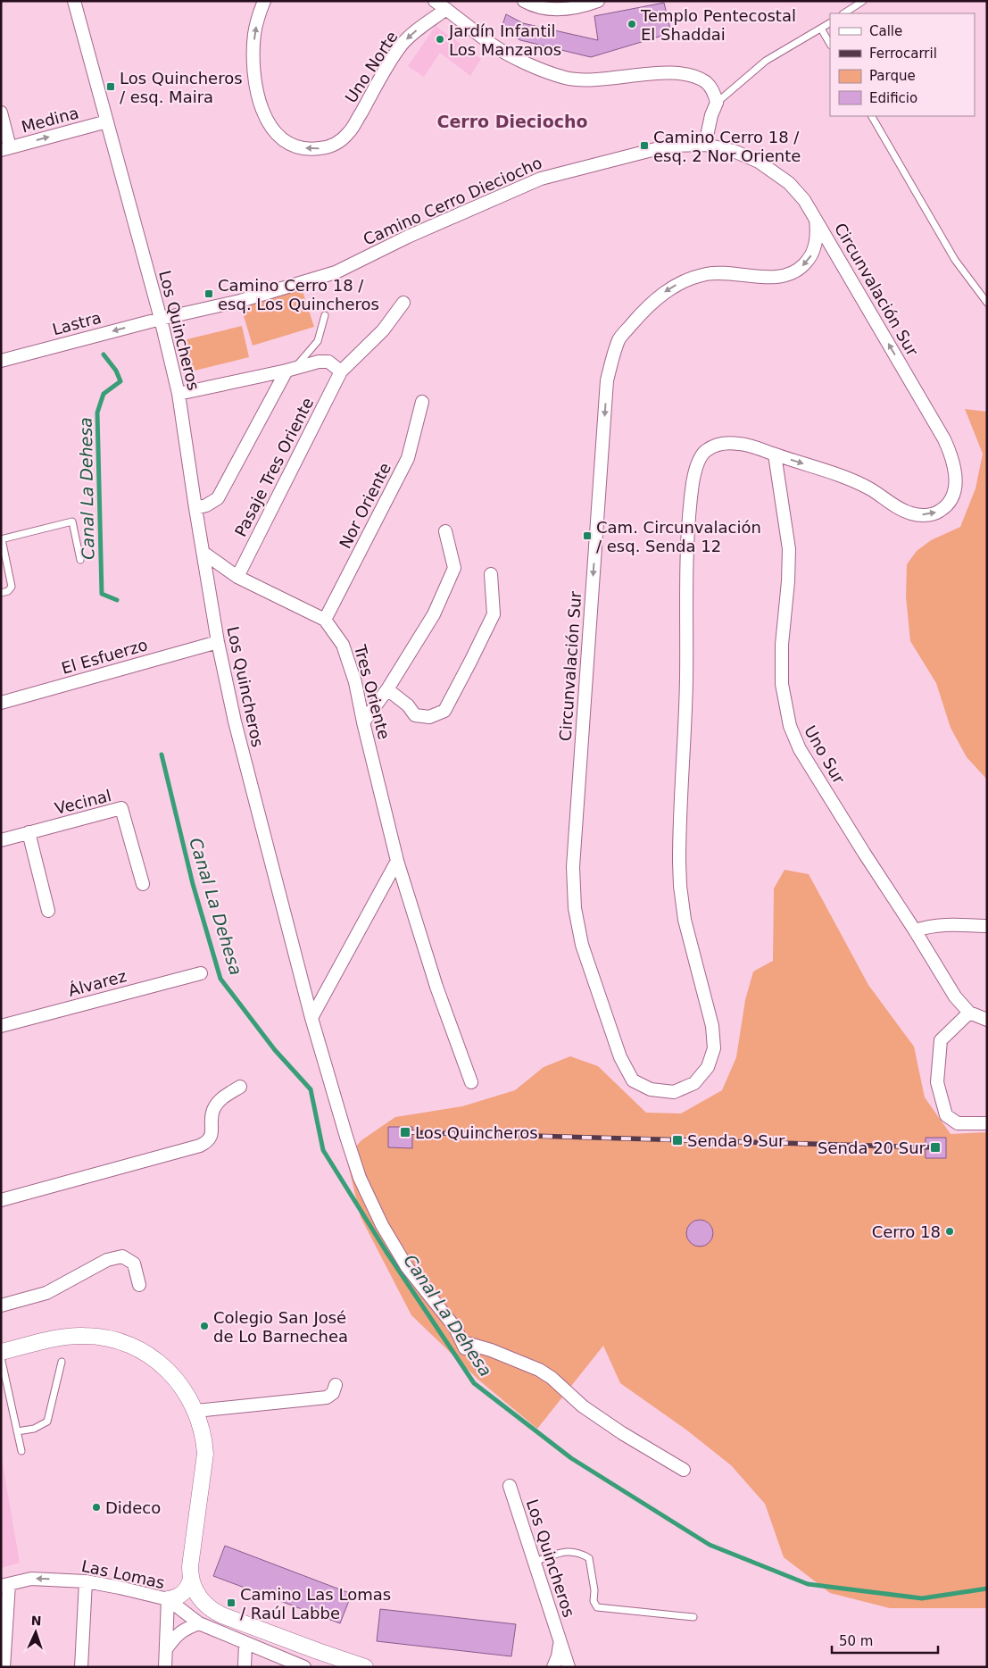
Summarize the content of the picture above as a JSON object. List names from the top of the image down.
{
  "streets": {
    "street": [
      "Uno Norte",
      "Medina",
      "Camino Cerro Dieciocho",
      "Circunvalación Sur",
      "Lastra",
      "Los Quincheros",
      "Pasaje Tres Oriente",
      "Nor Oriente",
      "El Esfuerzo",
      "Tres Oriente",
      "Uno Sur",
      "Vecinal",
      "Álvarez",
      "Las Lomas"
    ]
  },
  "crossings": [
    ["Medina", "Los Quincheros"],
    ["Camino Cerro Dieciocho", "Circunvalación Sur"],
    ["Camino Cerro Dieciocho", "Lastra"],
    ["Camino Cerro Dieciocho", "Los Quincheros"],
    ["Circunvalación Sur", "Uno Sur"],
    ["Lastra", "Los Quincheros"],
    ["Los Quincheros", "El Esfuerzo"],
    ["Los Quincheros", "Tres Oriente"],
    ["Pasaje Tres Oriente", "Tres Oriente"],
    ["Nor Oriente", "Tres Oriente"]
  ],
  "one_way": ["Medina", "Lastra"],
  "districts": ["Cerro Dieciocho"],
  "water": ["Canal La Dehesa"],
  "places": {
    "other": [
      "Templo Pentecostal El Shaddai",
      "Jardín Infantil Los Manzanos",
      "Cerro 18",
      "Colegio San José de Lo Barnechea",
      "Dideco"
    ],
    "transit": [
      "Los Quincheros / esq. Maira",
      "Camino Cerro 18 / esq. 2 Nor Oriente",
      "Camino Cerro 18 / esq. Los Quincheros",
      "Cam. Circunvalación / esq. Senda 12",
      "Los Quincheros",
      "Senda 9 Sur",
      "Senda 20 Sur",
      "Camino Las Lomas / Raúl Labbe"
    ]
  },
  "legend": [
    "Calle",
    "Ferrocarril",
    "Parque",
    "Edificio"
  ],
  "scale_bar": "50 m",
  "north": "top"
}
